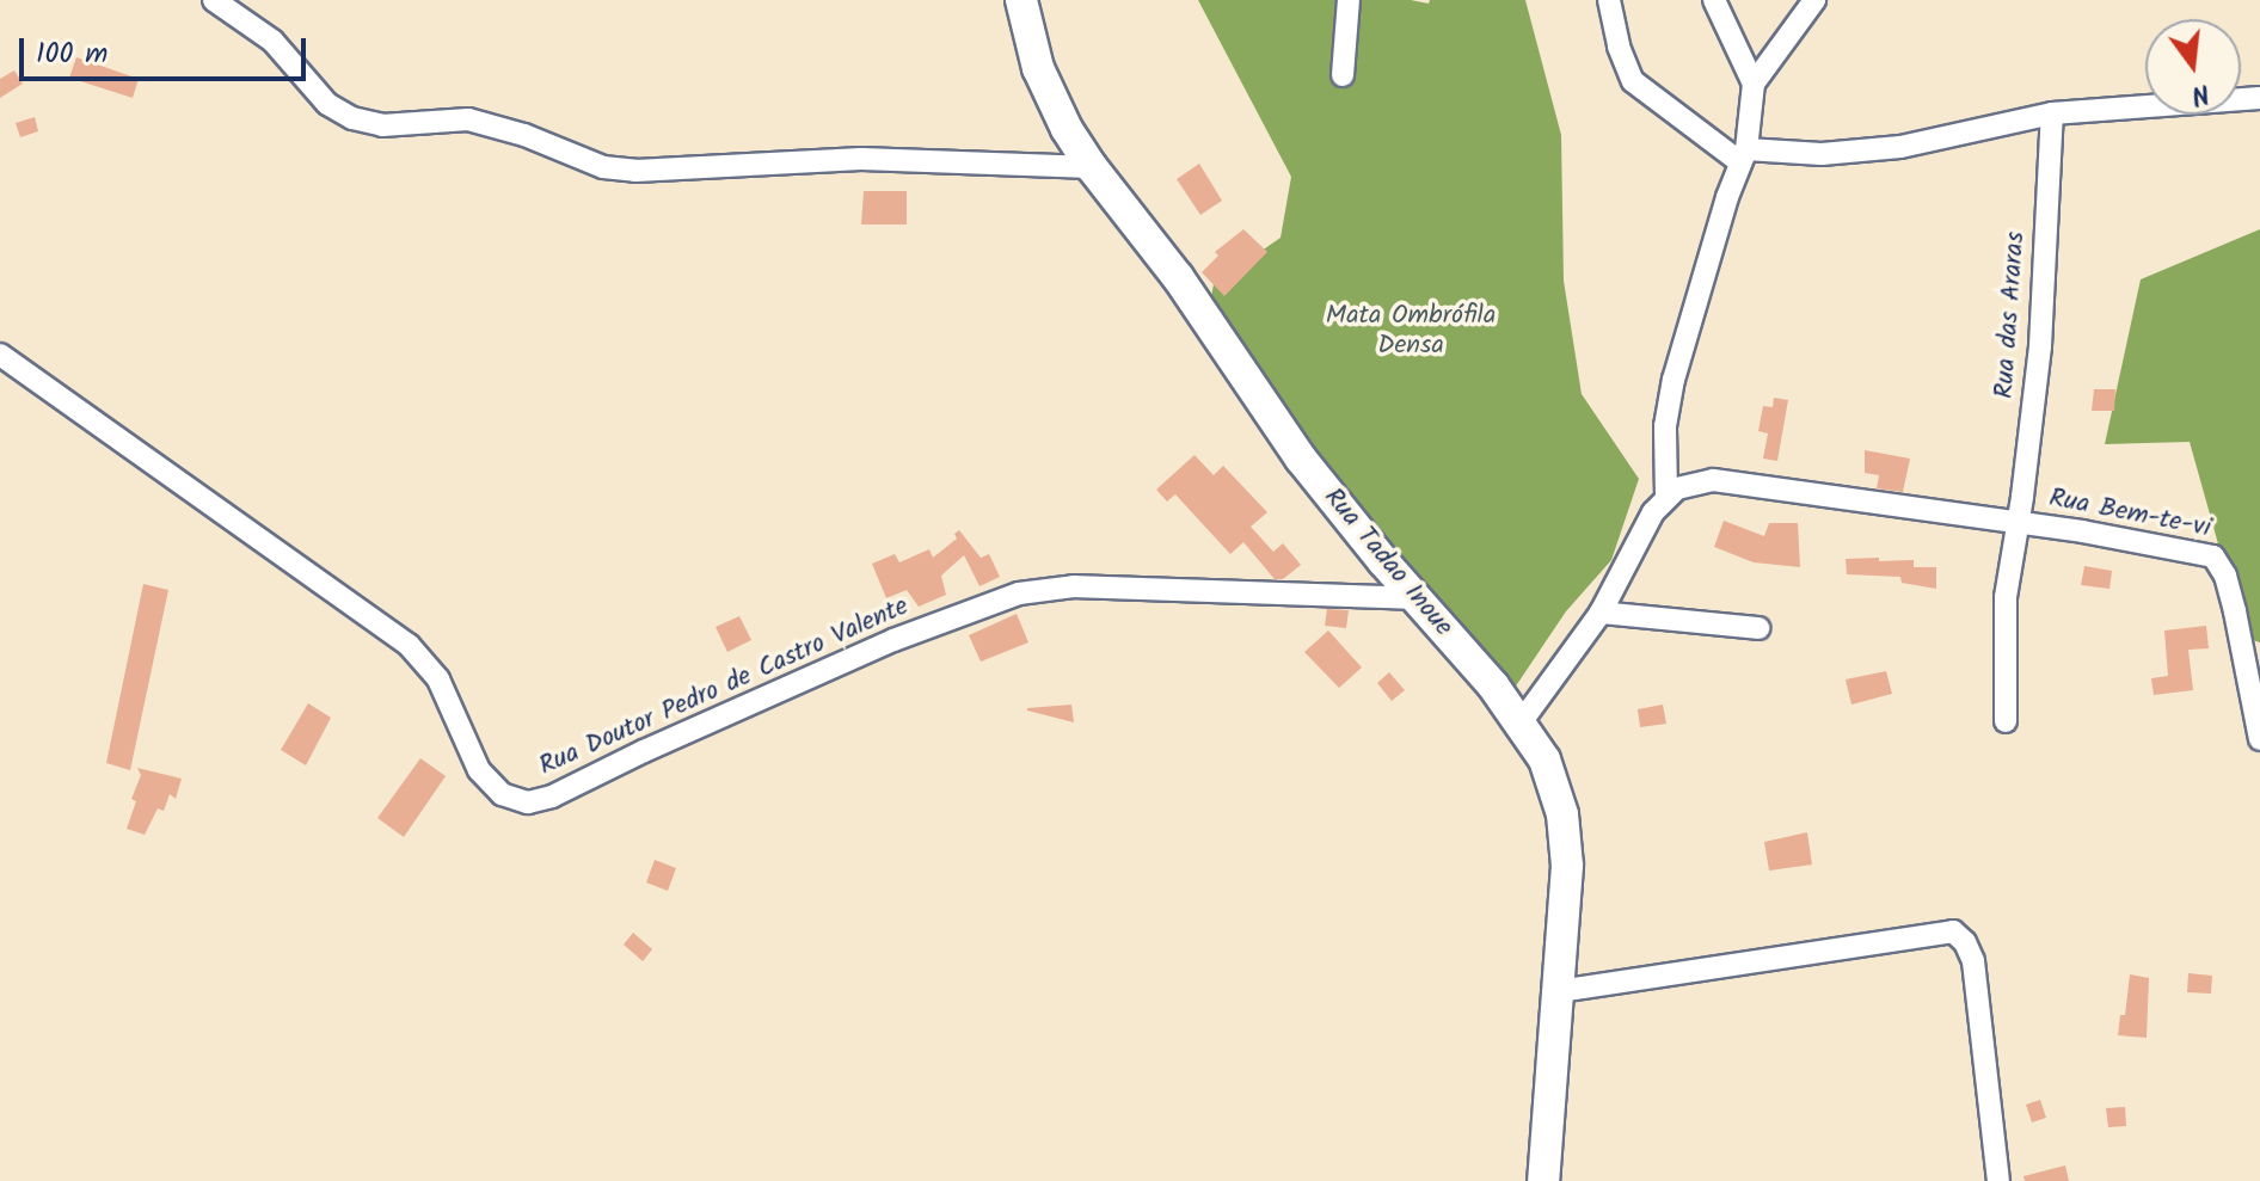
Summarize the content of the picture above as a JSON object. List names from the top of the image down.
{
  "streets": {
    "street": [
      "Rua das Araras",
      "Rua Bem-te-vi",
      "Rua Tadao Inoue",
      "Rua Doutor Pedro de Castro Valente"
    ]
  },
  "crossings": [
    ["Rua das Araras", "Rua Bem-te-vi"],
    ["Rua Tadao Inoue", "Rua Doutor Pedro de Castro Valente"]
  ],
  "parks": ["Mata Ombrófila Densa"],
  "scale_bar": "100 m",
  "north": "bottom"
}
